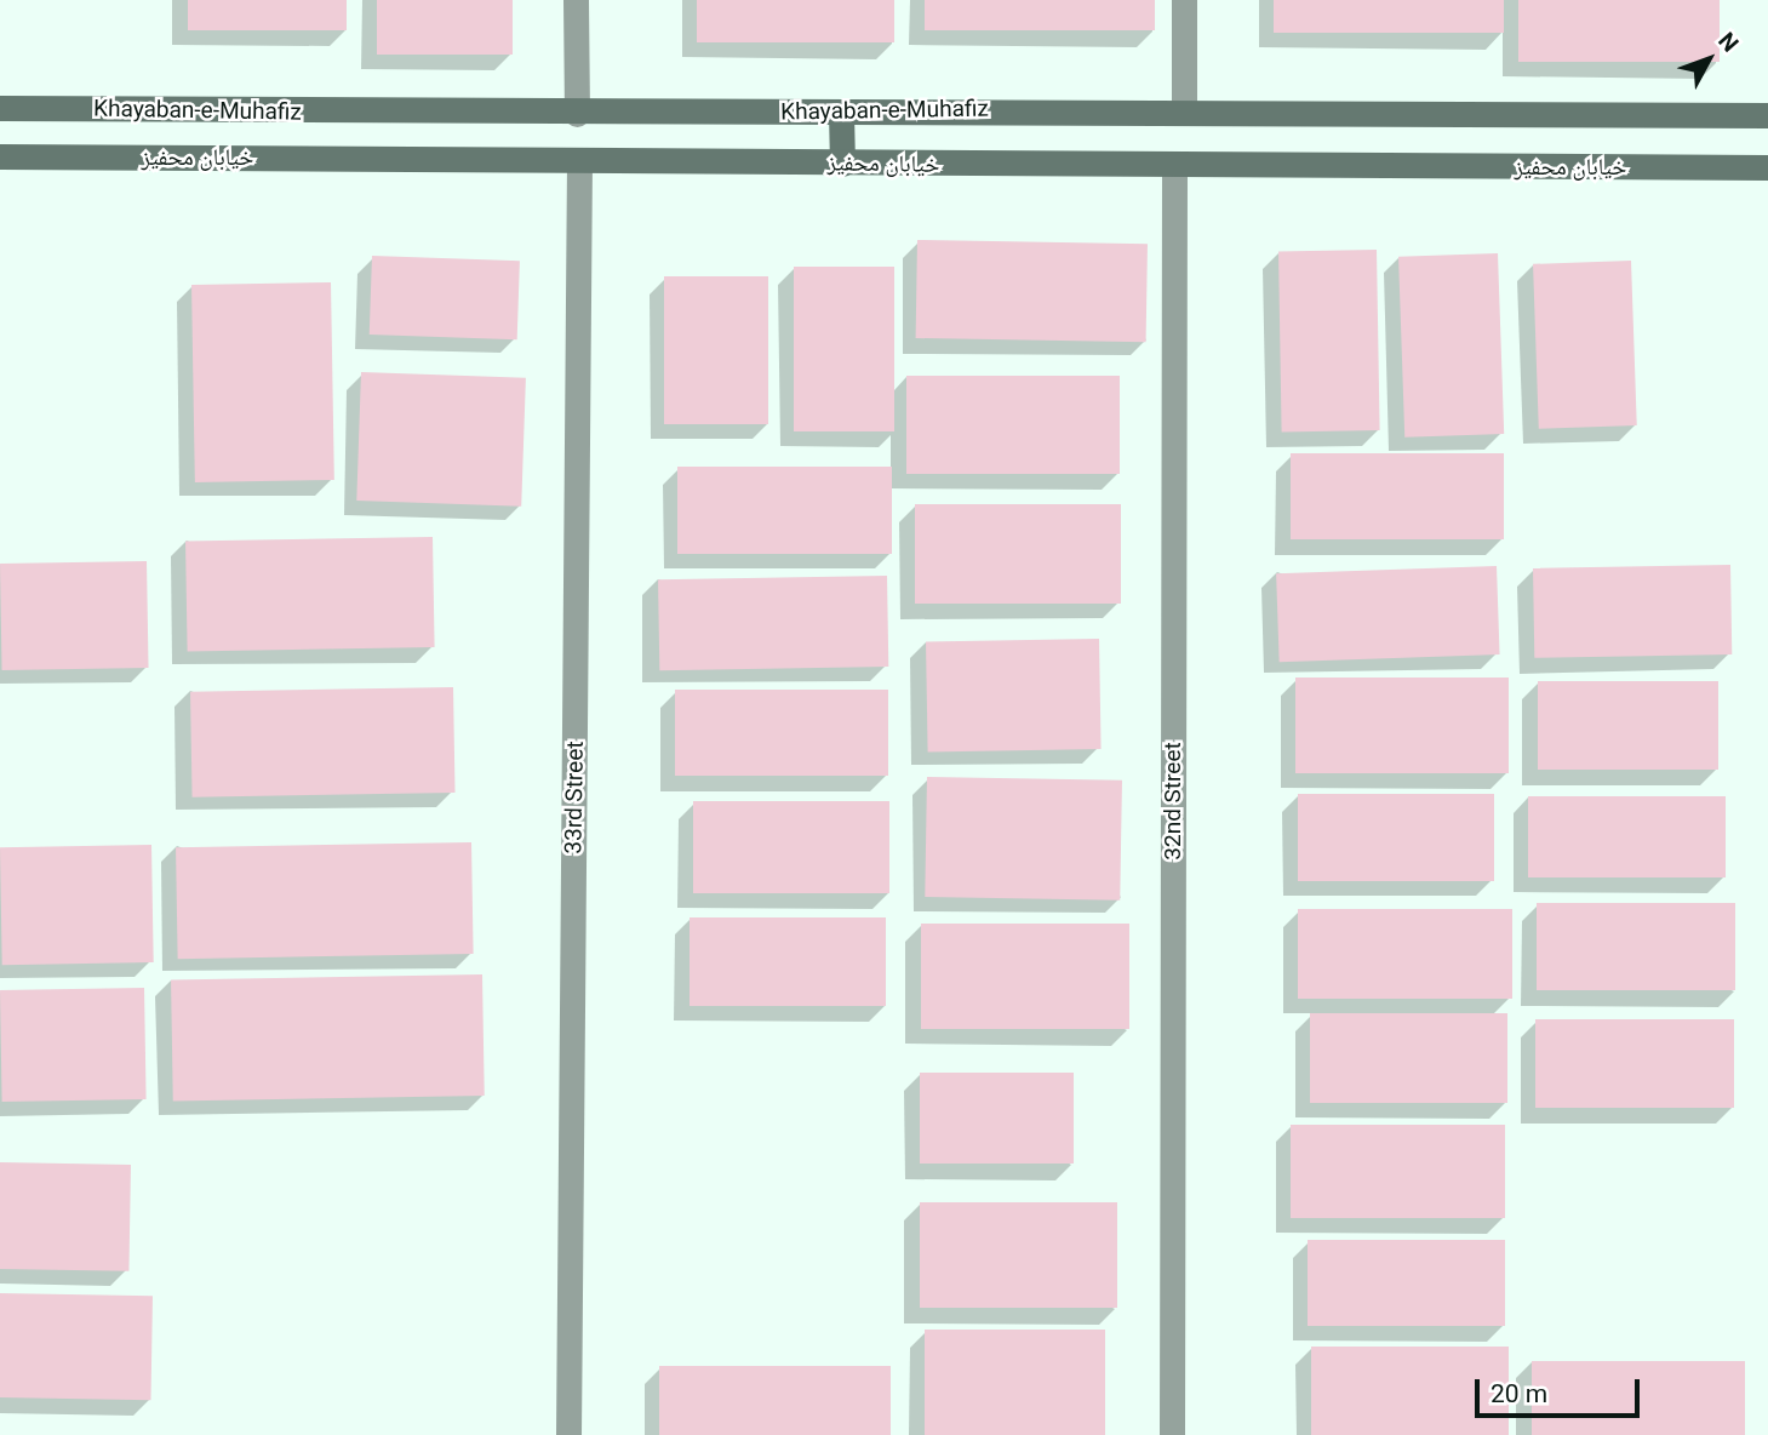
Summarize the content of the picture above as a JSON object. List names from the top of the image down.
{
  "streets": {
    "street": [
      "Khayaban-e-Muhafiz",
      "خیابان محفیز",
      "33rd Street",
      "32nd Street"
    ]
  },
  "crossings": [
    ["خیابان محفیز", "33rd Street"],
    ["خیابان محفیز", "32nd Street"]
  ],
  "scale_bar": "20 m",
  "north": "top right"
}
